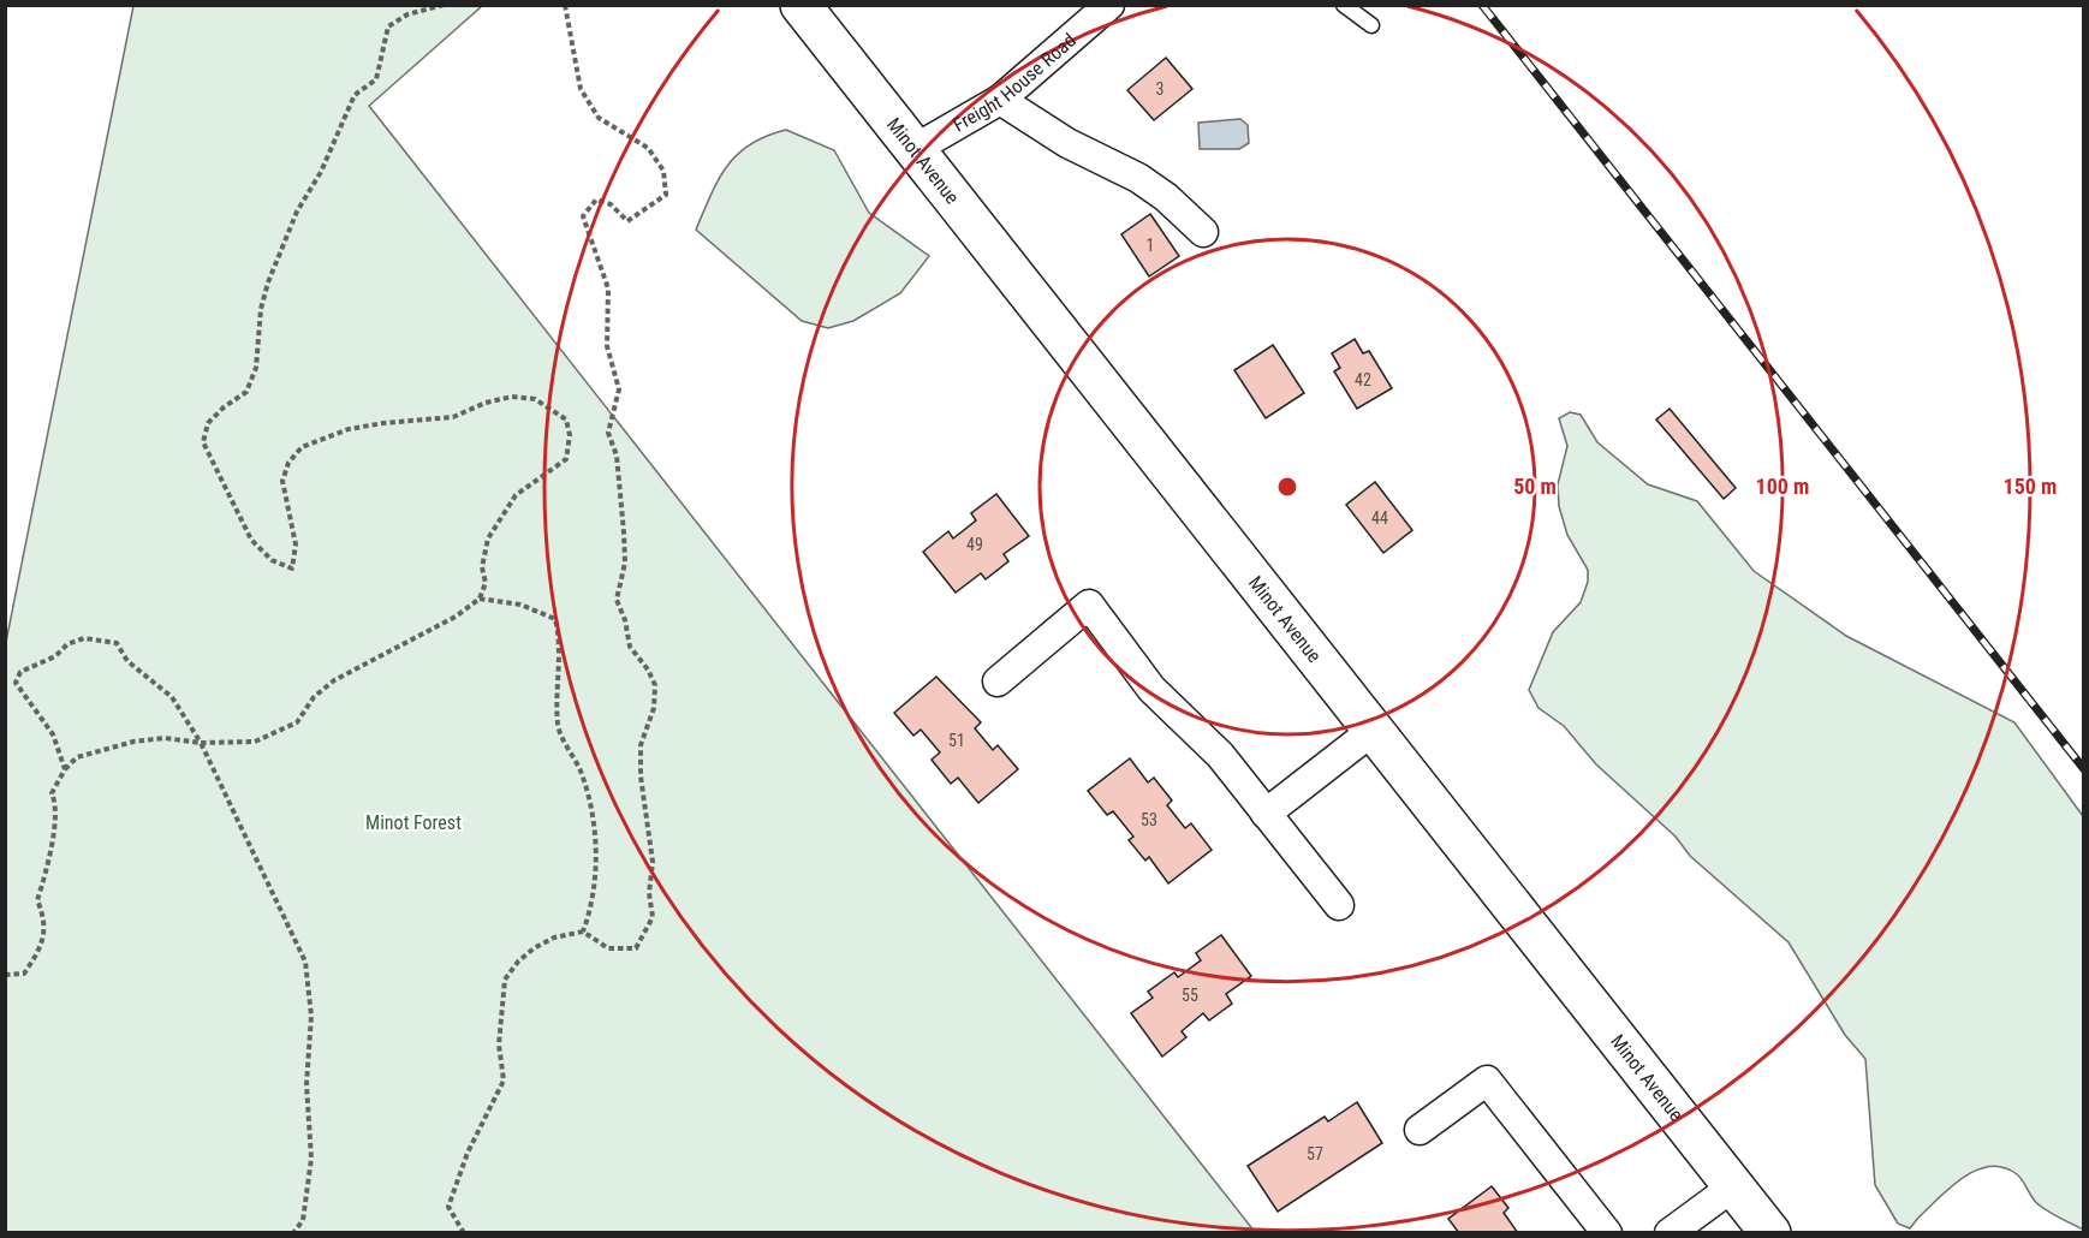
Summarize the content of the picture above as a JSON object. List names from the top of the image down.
{
  "streets": {
    "main road": ["Minot Avenue"],
    "street": ["Freight House Road"]
  },
  "crossings": [
    ["Freight House Road", "Minot Avenue"]
  ],
  "parks": ["Minot Forest"],
  "house_numbers": [
    "3",
    "1",
    "42",
    "44",
    "49",
    "51",
    "53",
    "55",
    "57"
  ],
  "rings": ["50 m", "100 m", "150 m"]
}
